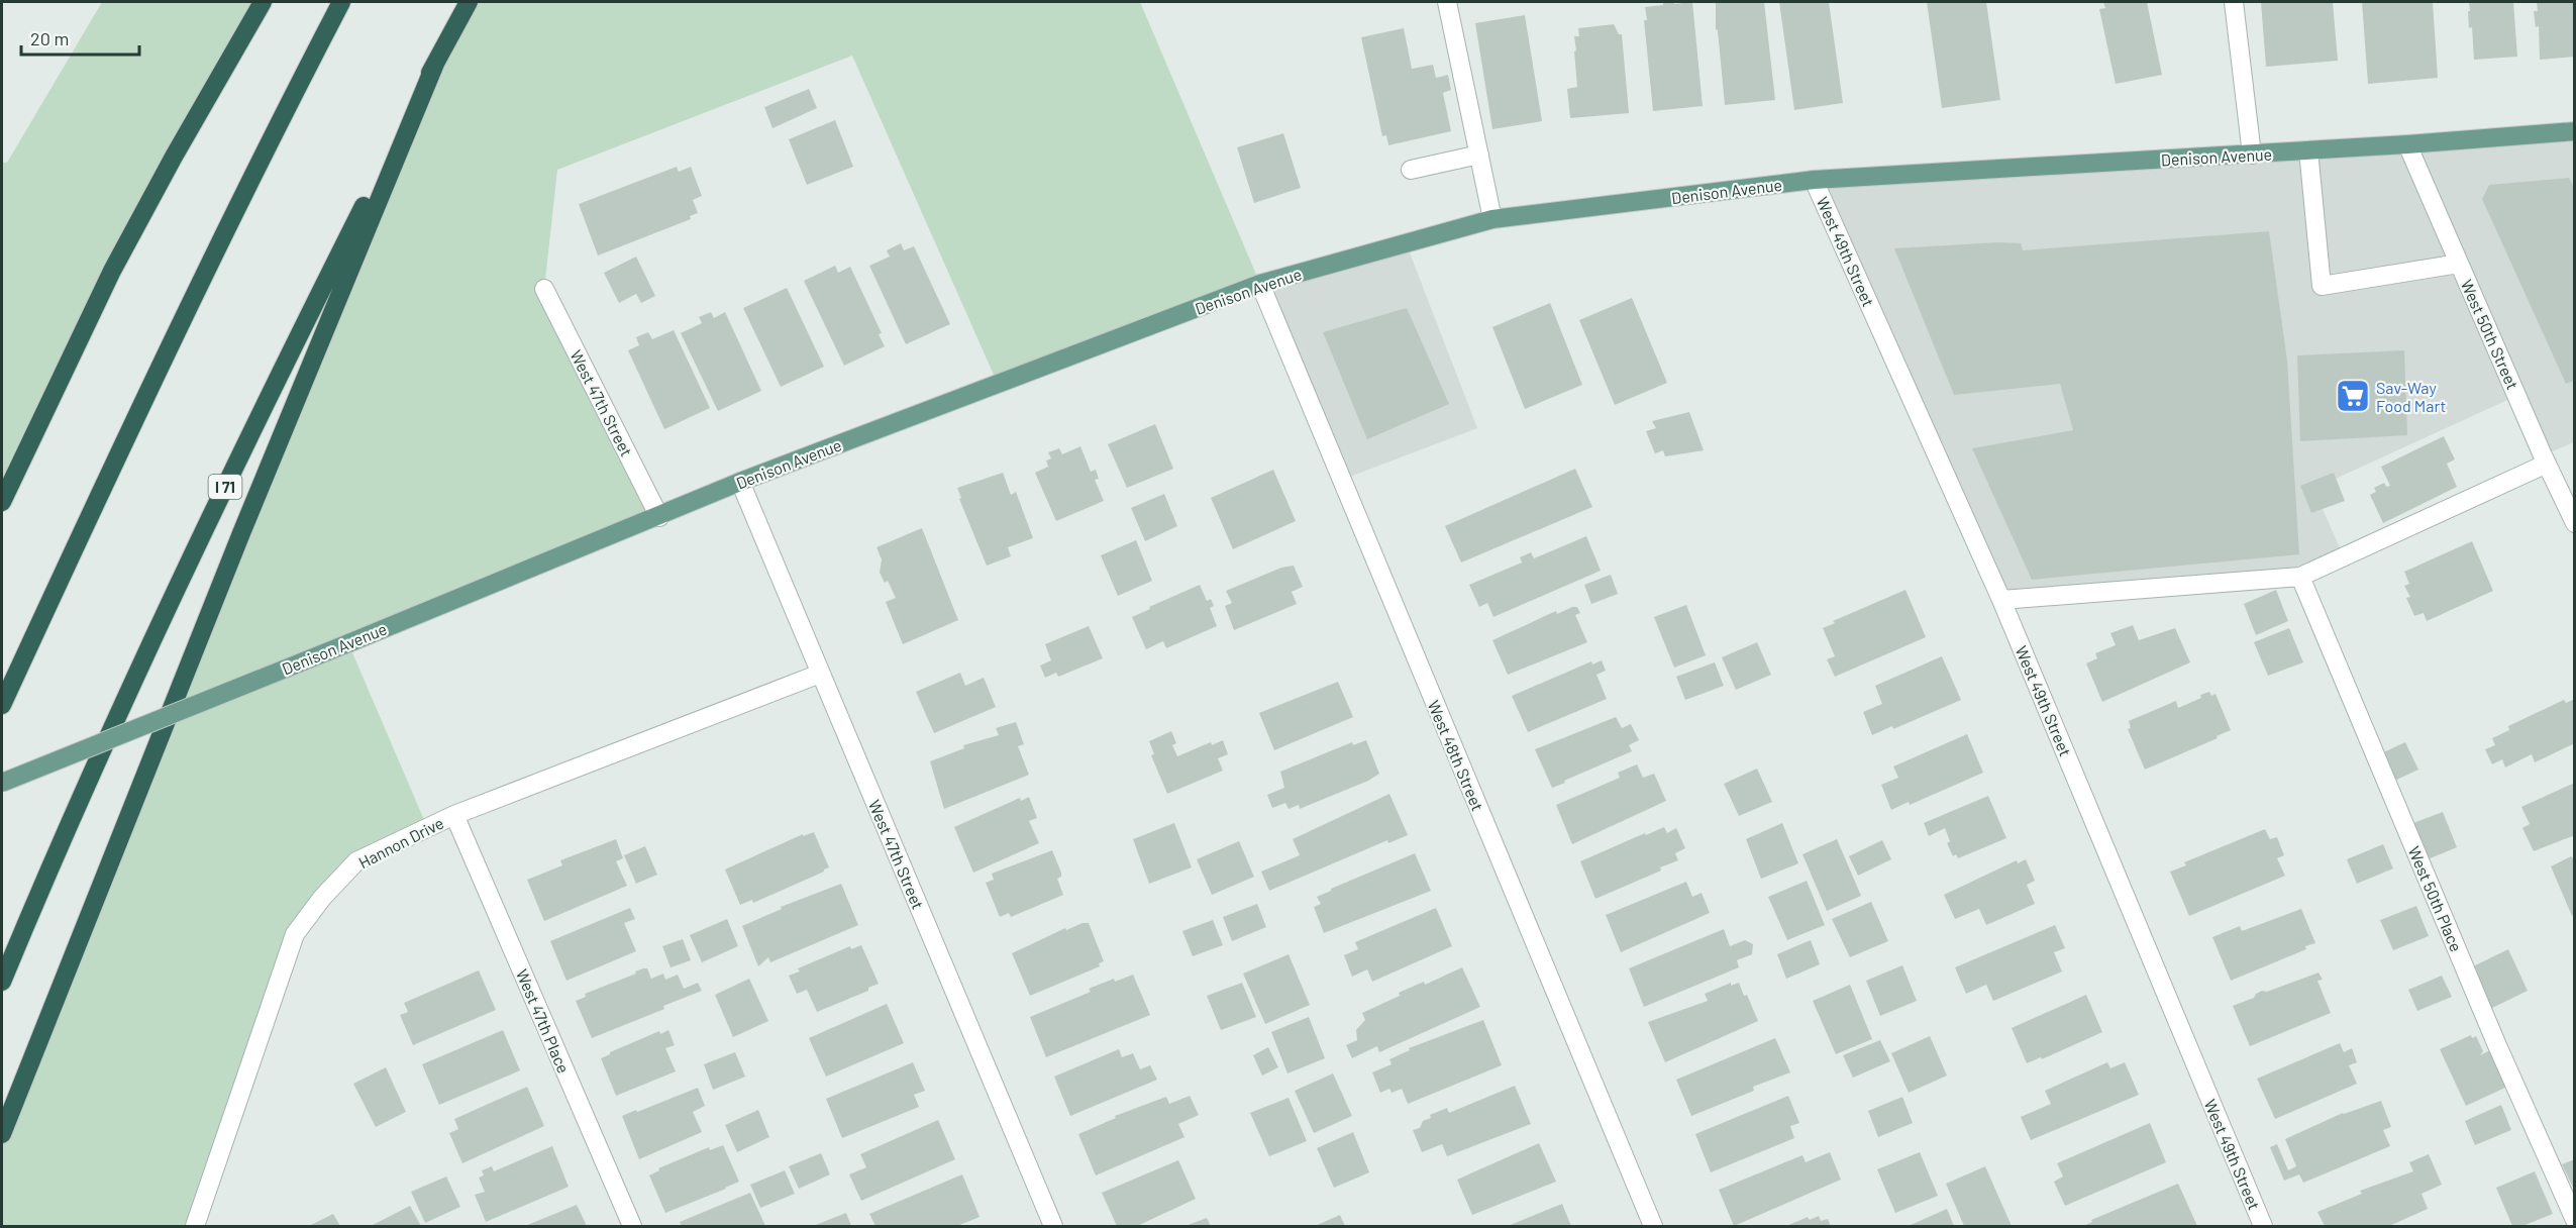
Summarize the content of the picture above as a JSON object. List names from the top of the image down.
{
  "streets": {
    "highway": ["I 71"],
    "main road": ["Denison Avenue"],
    "street": [
      "West 49th Street",
      "West 50th Street",
      "West 47th Street",
      "West 48th Street",
      "Hannon Drive",
      "West 50th Place",
      "West 47th Place"
    ]
  },
  "crossings": [
    ["Denison Avenue", "West 49th Street"],
    ["Denison Avenue", "West 50th Street"],
    ["Denison Avenue", "West 47th Street"],
    ["Denison Avenue", "West 48th Street"],
    ["West 47th Street", "Hannon Drive"],
    ["Hannon Drive", "West 47th Place"]
  ],
  "places": {
    "supermarket": ["Sav-Way Food Mart"]
  },
  "scale_bar": "20 m"
}
